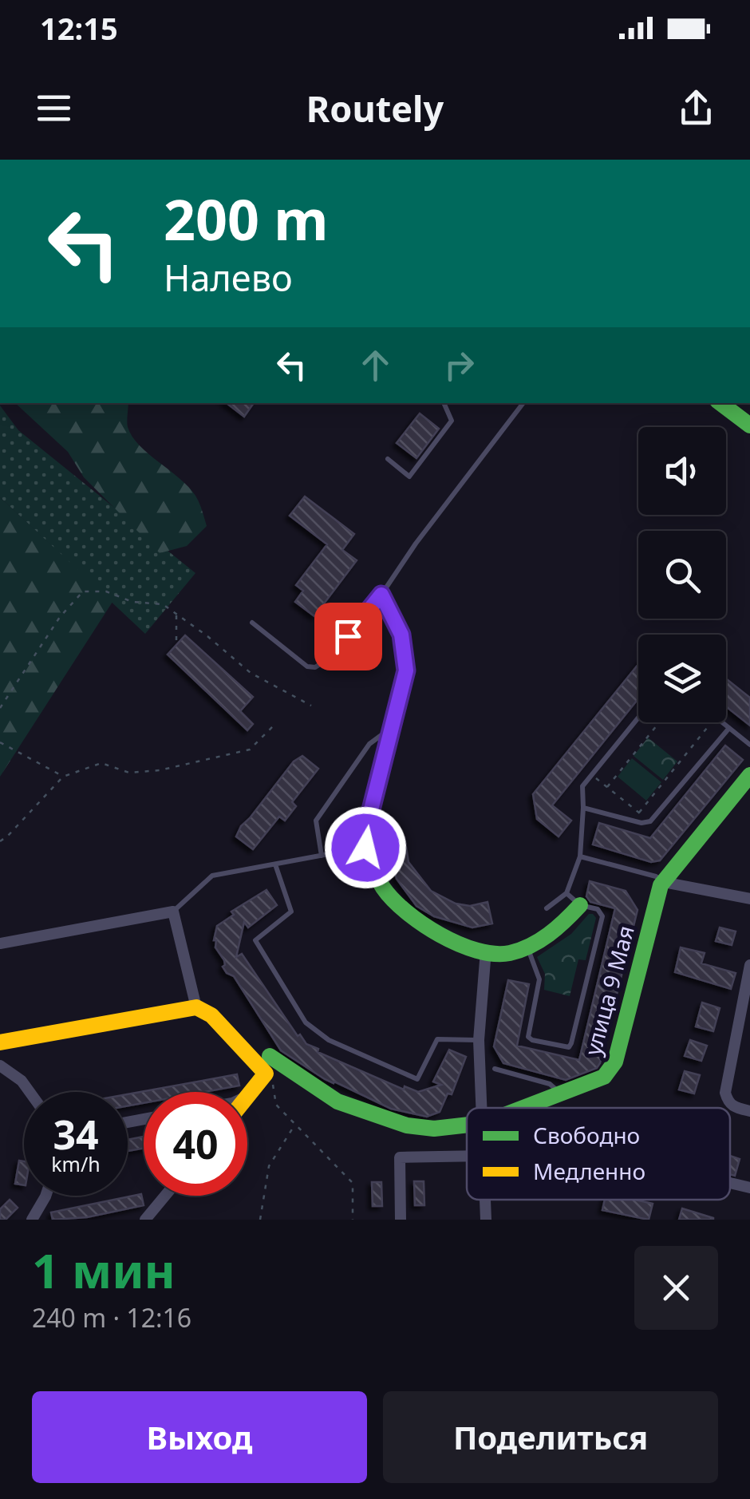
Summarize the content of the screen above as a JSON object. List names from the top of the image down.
{
  "streets": {
    "street": ["улица 9 Мая"]
  },
  "legend": ["Свободно", "Медленно"],
  "page": {
    "status": "12:15",
    "header": "Routely",
    "turn": ["200 m", "Налево"],
    "speed": "34 km/h",
    "limit": "40",
    "heading": ["1 мин", "240 m · 12:16"],
    "buttons": ["Выход", "Поделиться"]
  }
}
